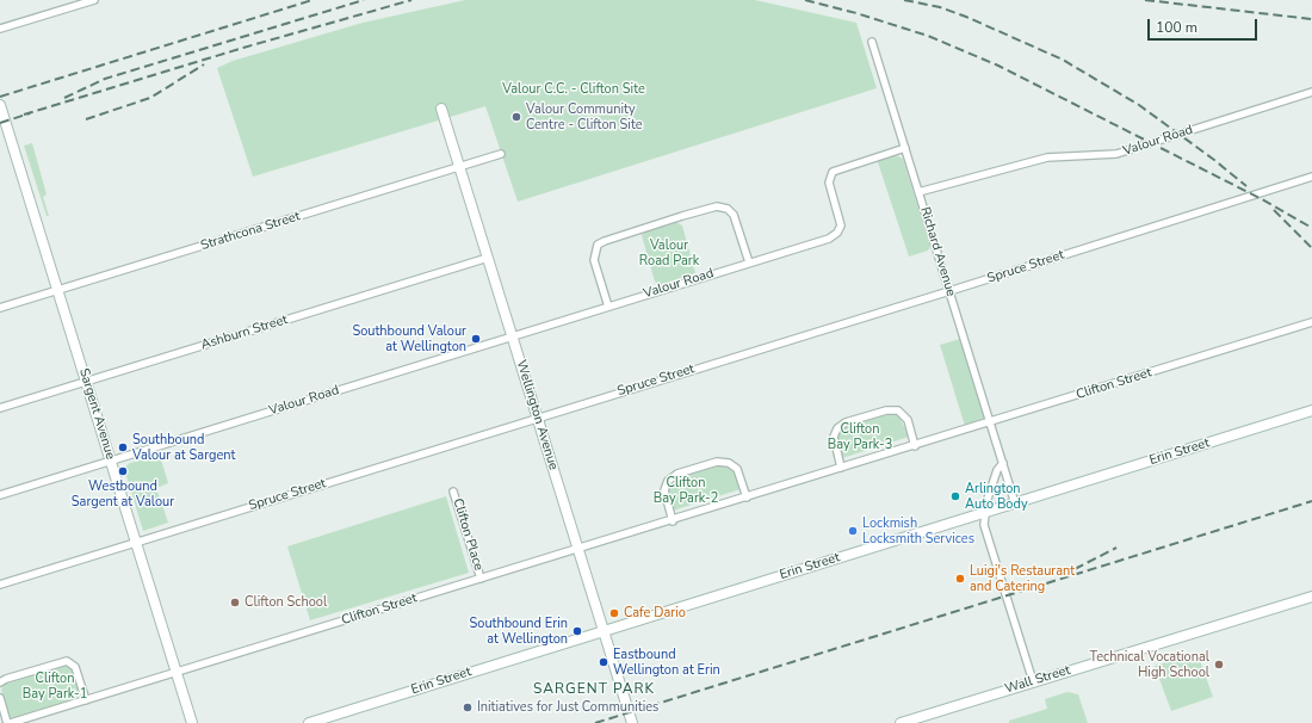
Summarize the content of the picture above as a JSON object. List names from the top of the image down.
{
  "streets": {
    "main road": [
      "Sargent Avenue",
      "Wellington Avenue",
      "Erin Street",
      "Wall Street"
    ],
    "street": [
      "Valour Road",
      "Strathcona Street",
      "Richard Avenue",
      "Spruce Street",
      "Ashburn Street",
      "Clifton Street",
      "Clifton Place"
    ]
  },
  "crossings": [
    ["Valour Road", "Richard Avenue"],
    ["Valour Road", "Sargent Avenue"],
    ["Valour Road", "Wellington Avenue"],
    ["Strathcona Street", "Sargent Avenue"],
    ["Strathcona Street", "Wellington Avenue"],
    ["Richard Avenue", "Spruce Street"],
    ["Richard Avenue", "Clifton Street"],
    ["Richard Avenue", "Erin Street"],
    ["Spruce Street", "Sargent Avenue"],
    ["Spruce Street", "Wellington Avenue"],
    ["Ashburn Street", "Sargent Avenue"],
    ["Ashburn Street", "Wellington Avenue"],
    ["Clifton Street", "Sargent Avenue"],
    ["Clifton Street", "Wellington Avenue"],
    ["Clifton Street", "Clifton Place"],
    ["Wellington Avenue", "Erin Street"]
  ],
  "districts": ["SARGENT PARK"],
  "parks": [
    "Valour C.C. - Clifton Site",
    "Valour Road Park",
    "Clifton Bay Park-3",
    "Clifton Bay Park-2",
    "Clifton Bay Park-1"
  ],
  "places": [
    "Valour Community Centre - Clifton Site",
    "Southbound Valour at Wellington",
    "Southbound Valour at Sargent",
    "Westbound Sargent at Valour",
    "Arlington Auto Body",
    "Lockmish Locksmith Services",
    "Luigi's Restaurant and Catering",
    "Clifton School",
    "Cafe Dario",
    "Southbound Erin at Wellington",
    "Eastbound Wellington at Erin",
    "Technical Vocational High School",
    "Initiatives for Just Communities"
  ],
  "scale_bar": "100 m"
}
